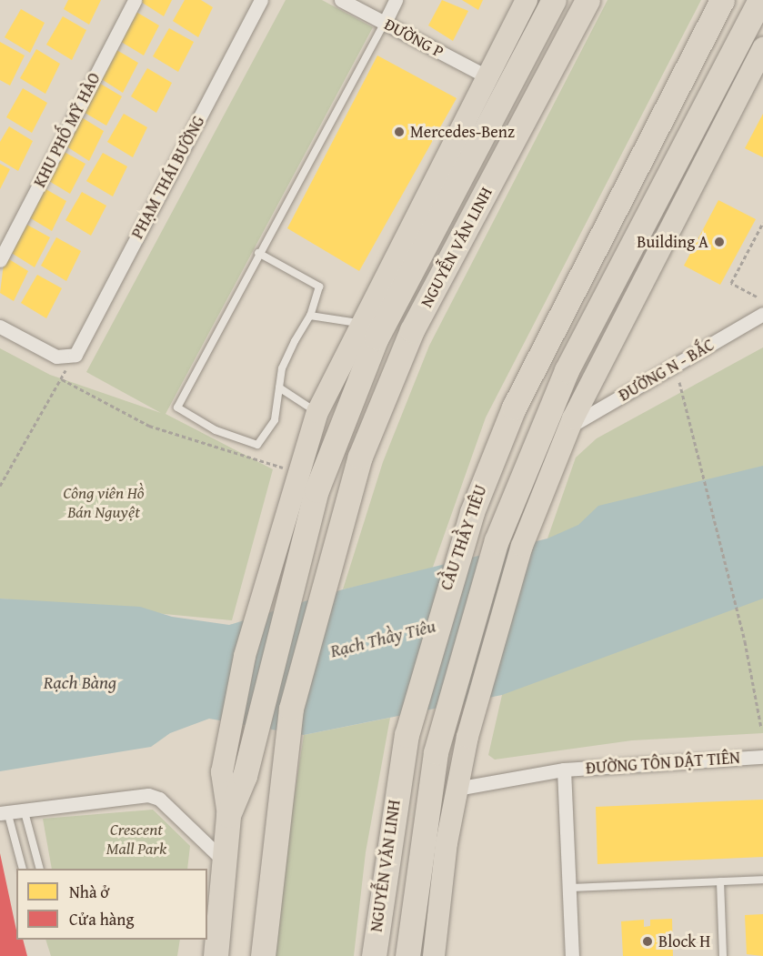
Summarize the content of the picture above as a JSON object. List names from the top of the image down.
{
  "streets": {
    "highway": ["NGUYỄN VĂN LINH", "CẦU THẦY TIÊU"],
    "street": [
      "ĐƯỜNG P",
      "KHU PHỐ MỸ HÀO",
      "PHẠM THÁI BƯỜNG",
      "ĐƯỜNG N - BẮC",
      "ĐƯỜNG TÔN DẬT TIÊN"
    ]
  },
  "crossings": [
    ["ĐƯỜNG P", "NGUYỄN VĂN LINH"],
    ["NGUYỄN VĂN LINH", "CẦU THẦY TIÊU"]
  ],
  "water": ["Rạch Thầy Tiêu", "Rạch Bàng"],
  "parks": ["Công viên Hồ Bán Nguyệt", "Crescent Mall Park"],
  "places": ["Mercedes-Benz", "Building A", "Block H"],
  "legend": ["Nhà ở", "Cửa hàng"]
}
